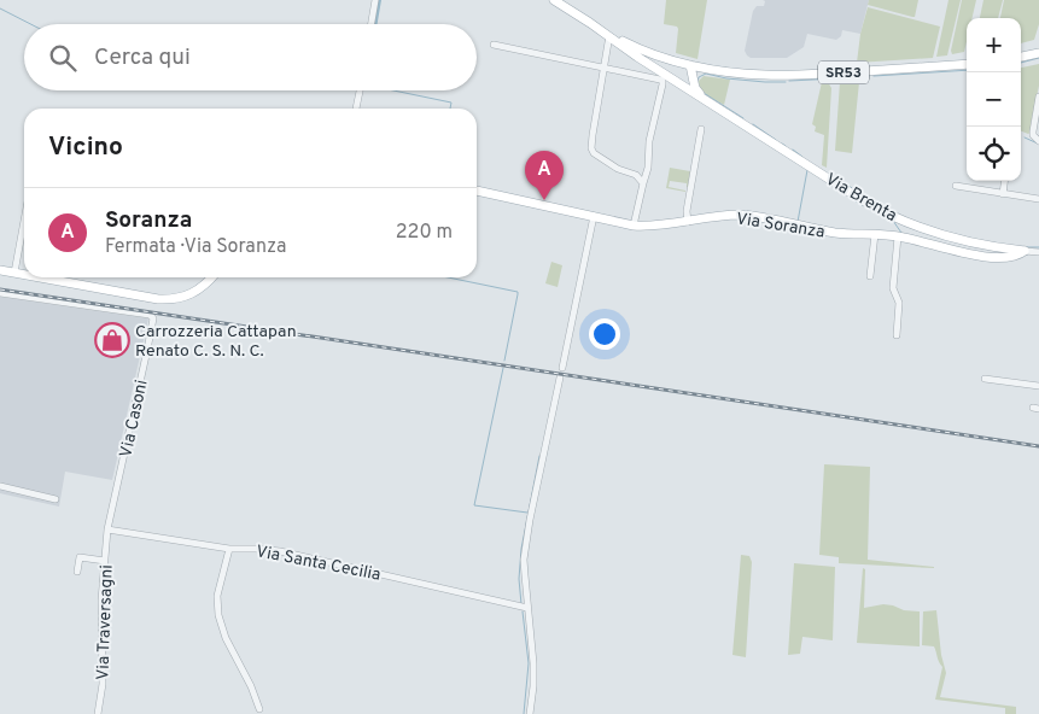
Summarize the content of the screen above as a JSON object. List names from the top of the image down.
{
  "streets": {
    "main road": ["SR53", "Via Brenta", "Via Soranza"],
    "street": ["Via Casoni", "Via Santa Cecilia", "Via Traversagni"]
  },
  "crossings": [
    ["SR53", "Via Brenta"],
    ["Via Brenta", "Via Soranza"],
    ["Via Casoni", "Via Santa Cecilia"],
    ["Via Casoni", "Via Traversagni"],
    ["Via Santa Cecilia", "Via Traversagni"]
  ],
  "places": {
    "shop": ["Carrozzeria Cattapan Renato C. S. N. C."]
  },
  "page": {
    "map_buttons": ["+", "−"],
    "search": "Cerca qui",
    "heading": "Vicino",
    "pins": "A",
    "list": [
      {
        "mark": "A",
        "name": "Soranza",
        "note": "Fermata · Via Soranza",
        "value": "220 m"
      }
    ]
  }
}
